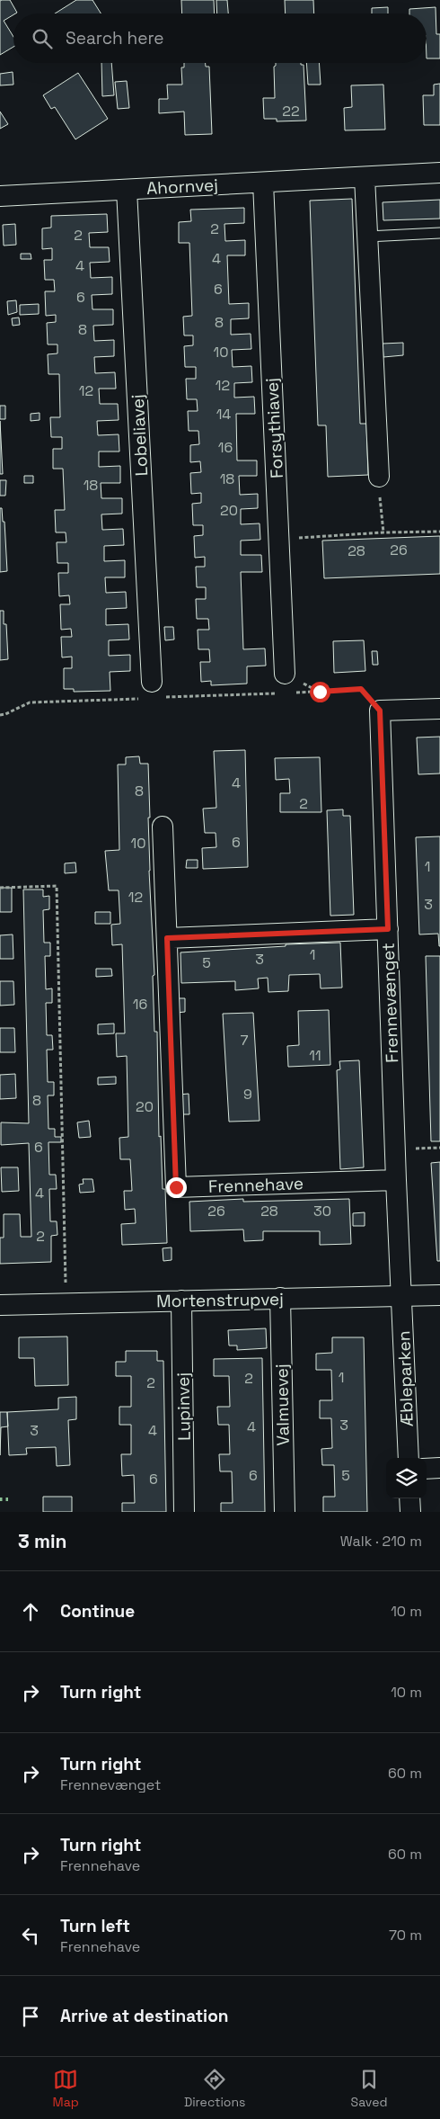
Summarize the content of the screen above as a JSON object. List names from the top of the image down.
{
  "streets": {
    "street": [
      "Ahornvej",
      "Forsythiavej",
      "Lobeliavej",
      "Frennevænget",
      "Frennehave",
      "Mortenstrupvej",
      "Æbleparken",
      "Valmuevej",
      "Lupinvej"
    ]
  },
  "crossings": [
    ["Ahornvej", "Forsythiavej"],
    ["Ahornvej", "Lobeliavej"],
    ["Frennevænget", "Frennehave"],
    ["Frennevænget", "Mortenstrupvej"],
    ["Frennevænget", "Æbleparken"],
    ["Mortenstrupvej", "Æbleparken"],
    ["Mortenstrupvej", "Valmuevej"],
    ["Mortenstrupvej", "Lupinvej"]
  ],
  "house_numbers": [
    "22",
    "2",
    "2",
    "4",
    "4",
    "6",
    "6",
    "8",
    "8",
    "10",
    "12",
    "12",
    "14",
    "16",
    "18",
    "18",
    "20",
    "26",
    "28",
    "4",
    "8",
    "2",
    "6",
    "10",
    "1",
    "12",
    "3",
    "1",
    "3",
    "5",
    "16",
    "7",
    "11",
    "9",
    "8",
    "20",
    "6",
    "4",
    "26",
    "28",
    "30",
    "2",
    "1",
    "2",
    "2",
    "3",
    "4",
    "3",
    "4",
    "6",
    "5",
    "6"
  ],
  "page": {
    "search": "Search here",
    "heading": ["3 min", "Walk · 210 m"],
    "list": [
      ["Continue", "10 m"],
      ["Turn right", "10 m"],
      ["Turn right", "Frennevænget", "60 m"],
      ["Turn right", "Frennehave", "60 m"],
      ["Turn left", "Frennehave", "70 m"],
      "Arrive at destination"
    ],
    "nav": ["Map", "Directions", "Saved"]
  }
}
